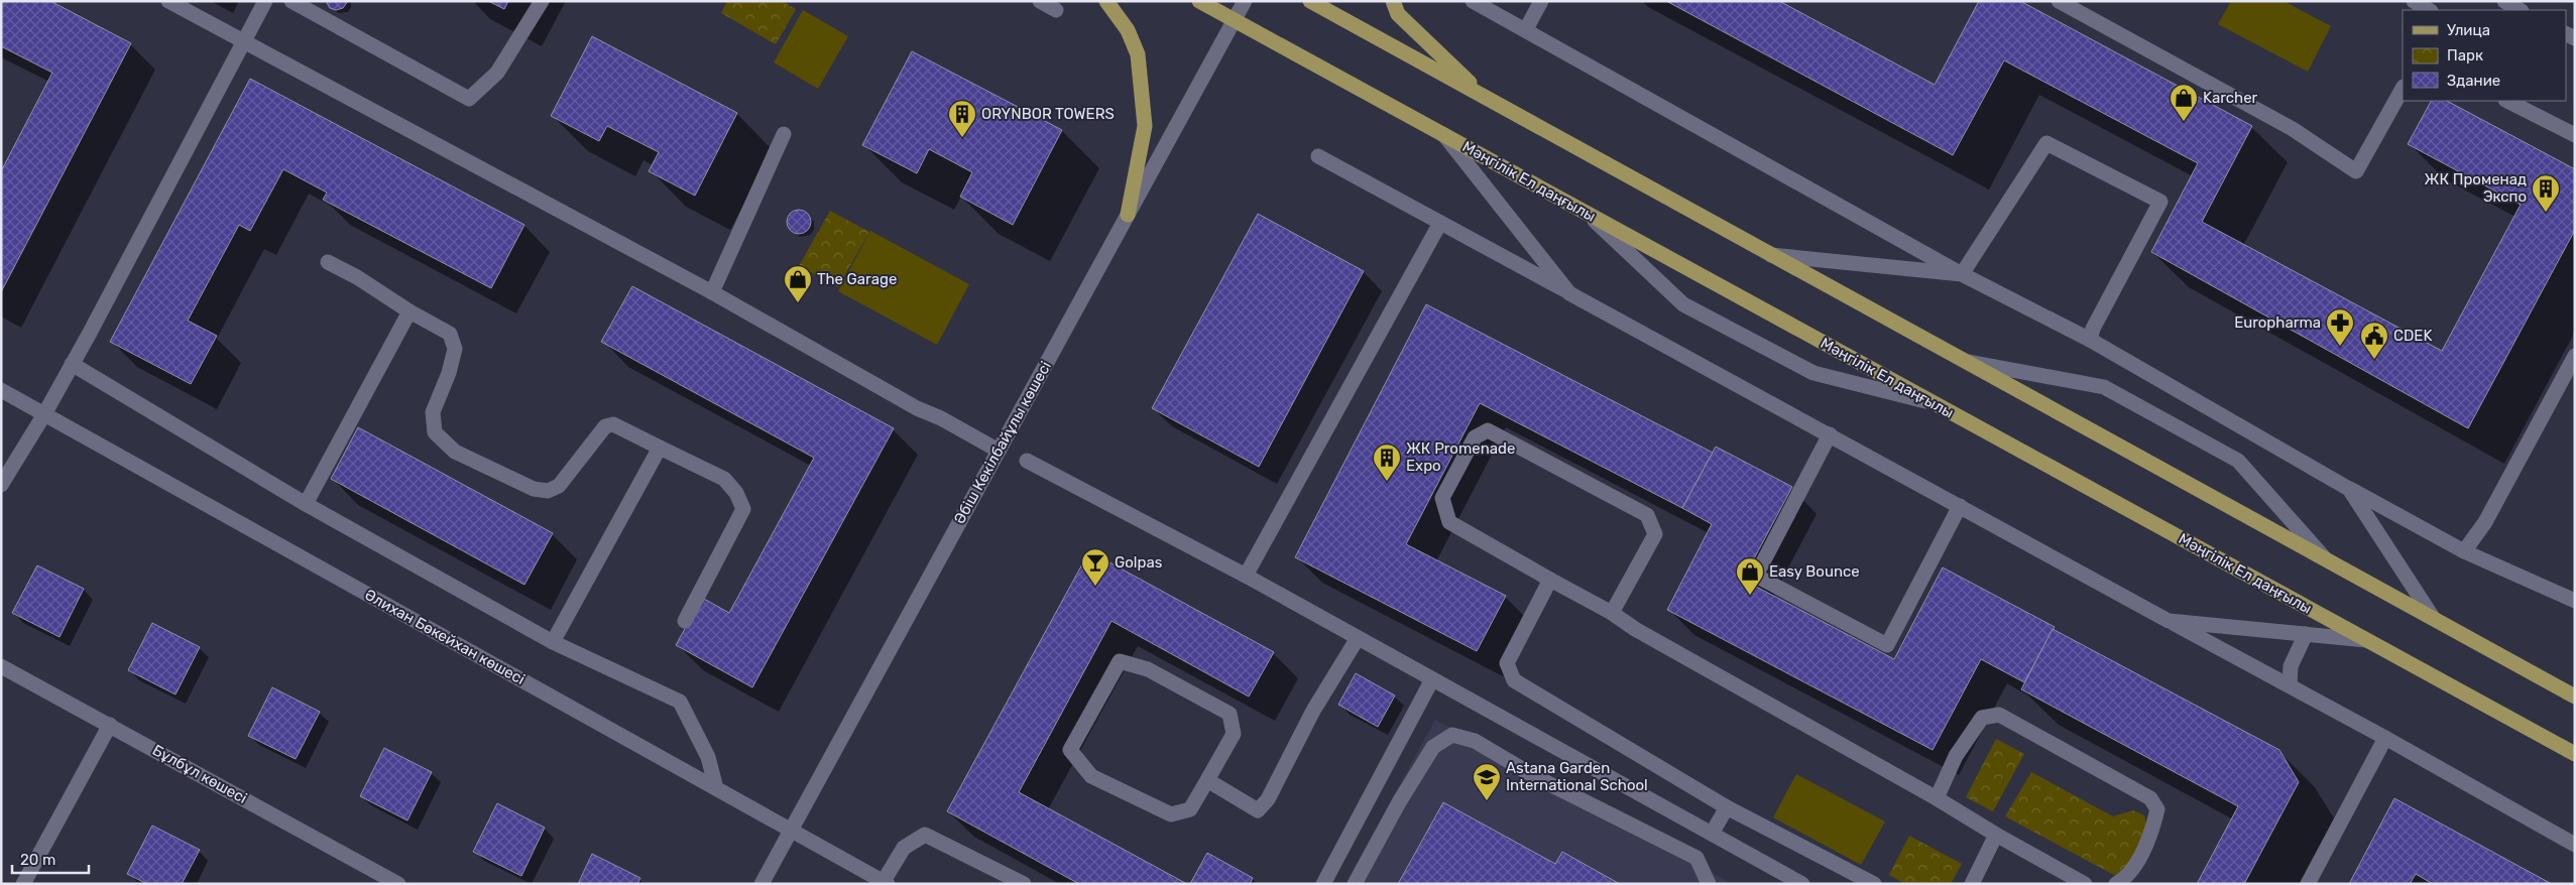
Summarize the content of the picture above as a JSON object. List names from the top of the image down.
{
  "streets": {
    "main road": ["Мәңгілік Ел даңғылы"],
    "street": ["Әбіш Кекілбайұлы көшесі", "Әлихан Бөкейхан көшесі", "Бұлбұл көшесі"]
  },
  "crossings": [
    ["Мәңгілік Ел даңғылы", "Әбіш Кекілбайұлы көшесі"],
    ["Әбіш Кекілбайұлы көшесі", "Әлихан Бөкейхан көшесі"]
  ],
  "places": {
    "shop": ["Karcher", "The Garage", "Easy Bounce"],
    "building": ["ORYNBOR TOWERS", "ЖК Променад Экспо", "ЖК Promenade Expo"],
    "pharmacy": ["Europharma"],
    "public building": ["CDEK"],
    "bar": ["Golpas"],
    "school or university": ["Astana Garden International School"]
  },
  "legend": ["Улица", "Парк", "Здание"],
  "scale_bar": "20 m"
}
